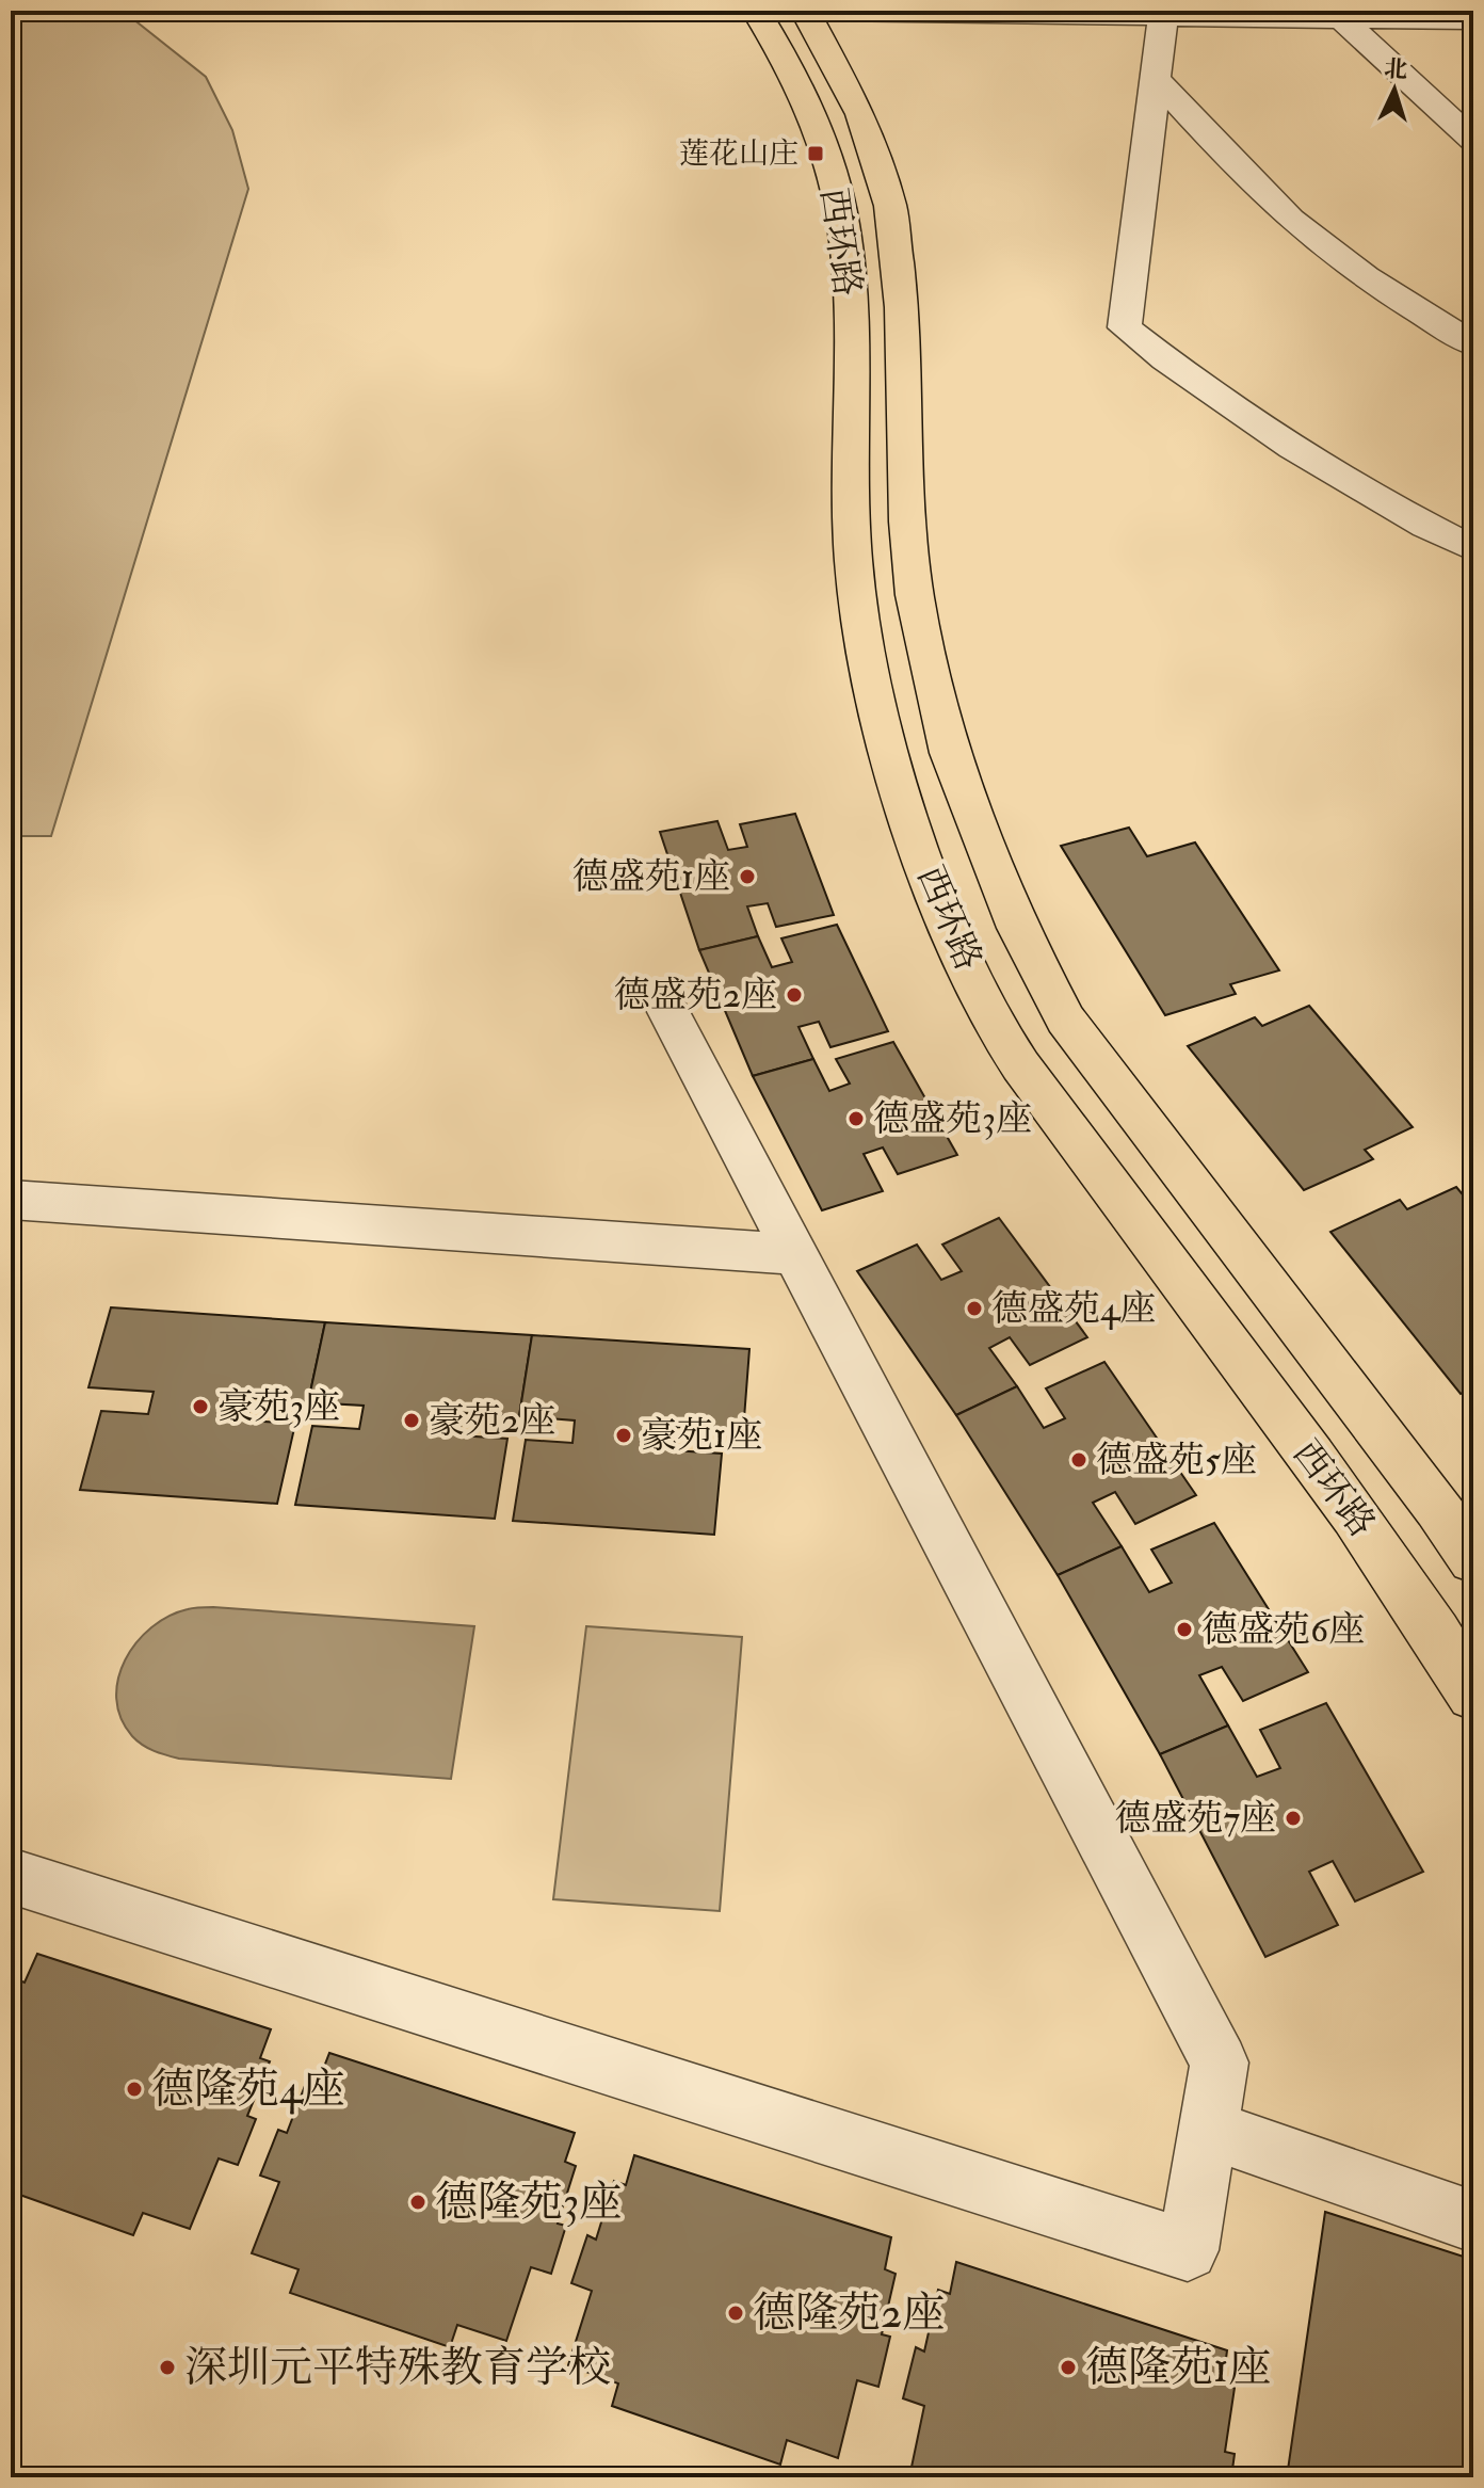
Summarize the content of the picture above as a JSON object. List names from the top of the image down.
{
  "streets": {
    "main road": ["西环路"]
  },
  "places": {
    "transit": ["莲花山庄"],
    "other": [
      "德盛苑1座",
      "德盛苑2座",
      "德盛苑3座",
      "德盛苑4座",
      "豪苑3座",
      "豪苑2座",
      "豪苑1座",
      "德盛苑5座",
      "德盛苑6座",
      "德盛苑7座",
      "德隆苑4座",
      "德隆苑3座",
      "德隆苑2座",
      "深圳元平特殊教育学校",
      "德隆苑1座"
    ]
  },
  "north": "top"
}
